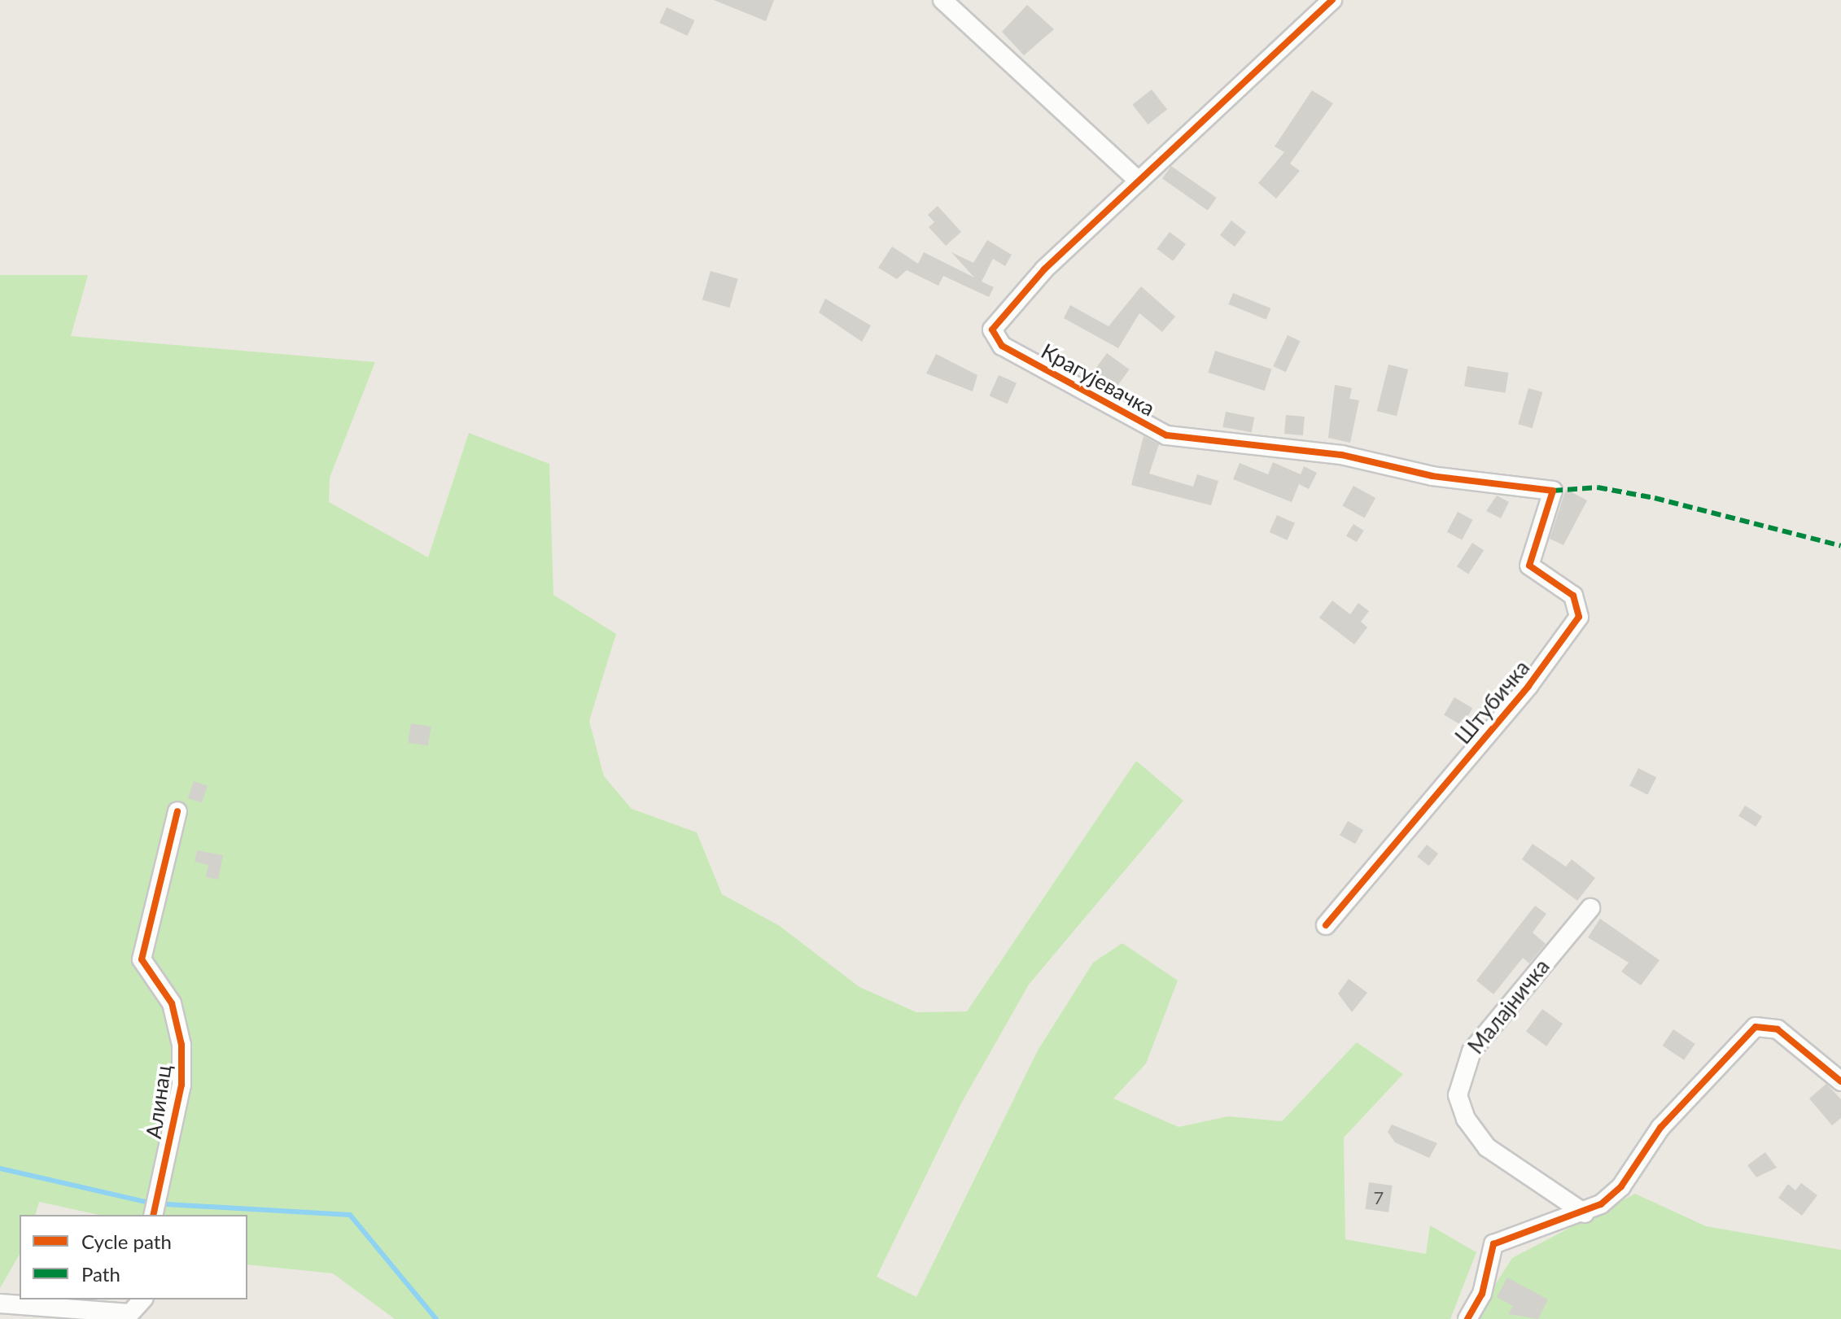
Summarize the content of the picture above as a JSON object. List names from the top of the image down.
{
  "streets": {
    "street": [
      "Крагујевачка",
      "Штубичка",
      "Малајничка",
      "Алинац"
    ]
  },
  "crossings": [
    ["Крагујевачка", "Штубичка"]
  ],
  "house_numbers": ["7"],
  "legend": ["Cycle path", "Path"]
}
